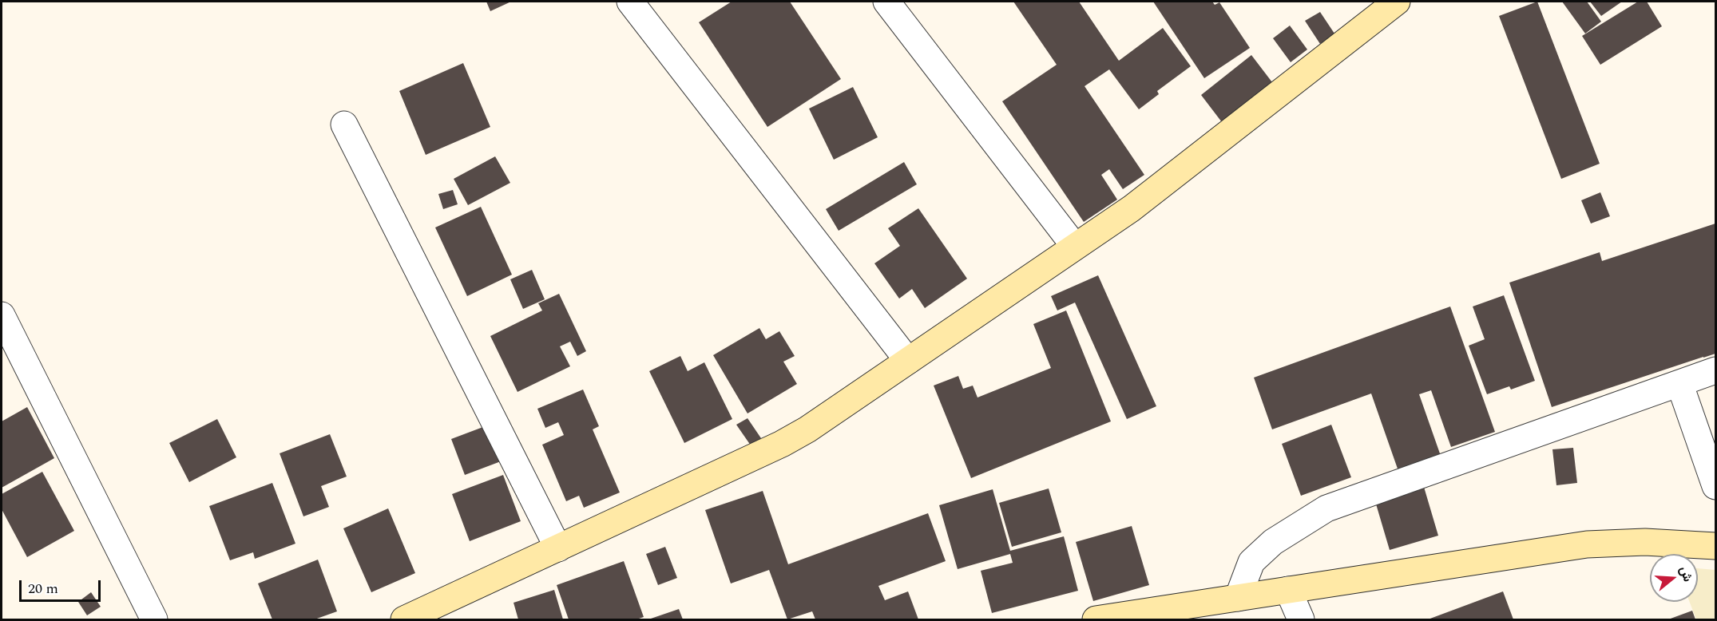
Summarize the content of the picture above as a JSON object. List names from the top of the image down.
{
  "scale_bar": "20 m",
  "north": "right"
}
